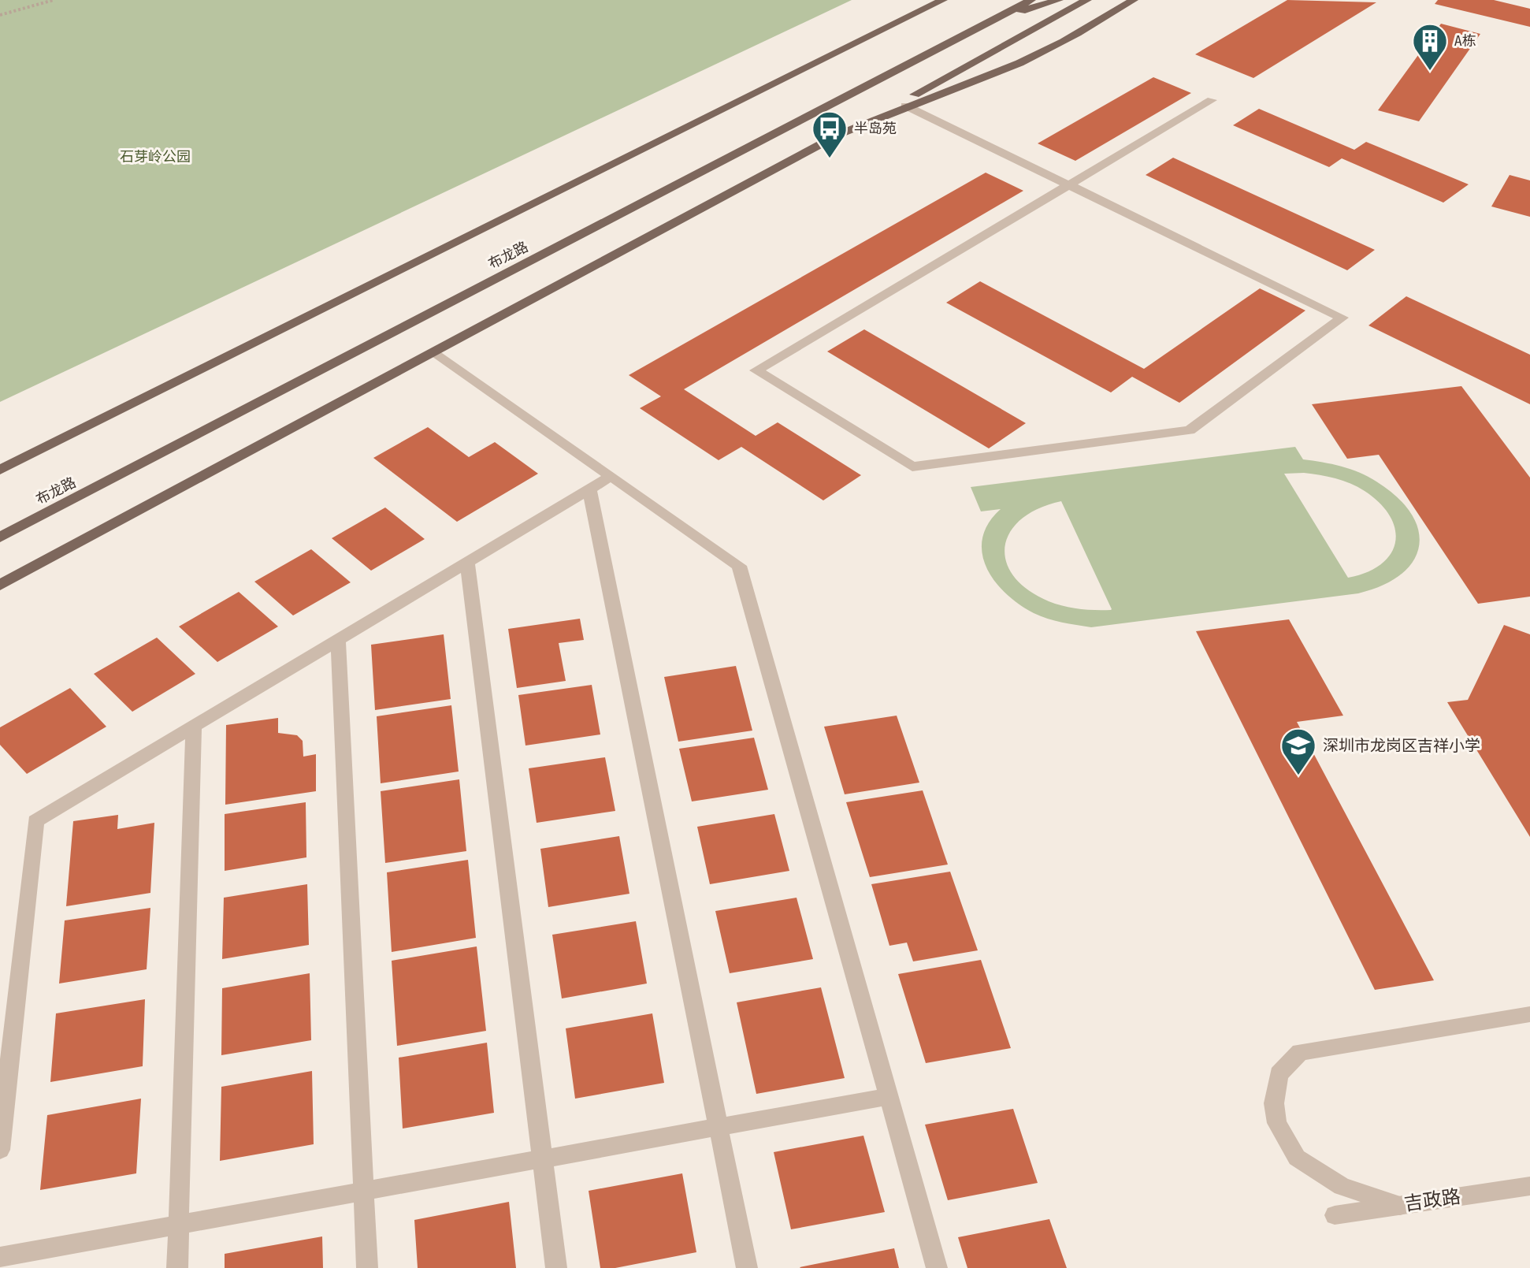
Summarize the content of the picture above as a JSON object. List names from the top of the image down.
{
  "streets": {
    "main road": ["布龙路"],
    "street": ["吉政路"]
  },
  "parks": ["石芽岭公园"],
  "places": {
    "building": ["A栋"],
    "bus stop": ["半岛苑"],
    "school or university": ["深圳市龙岗区吉祥小学"]
  }
}
